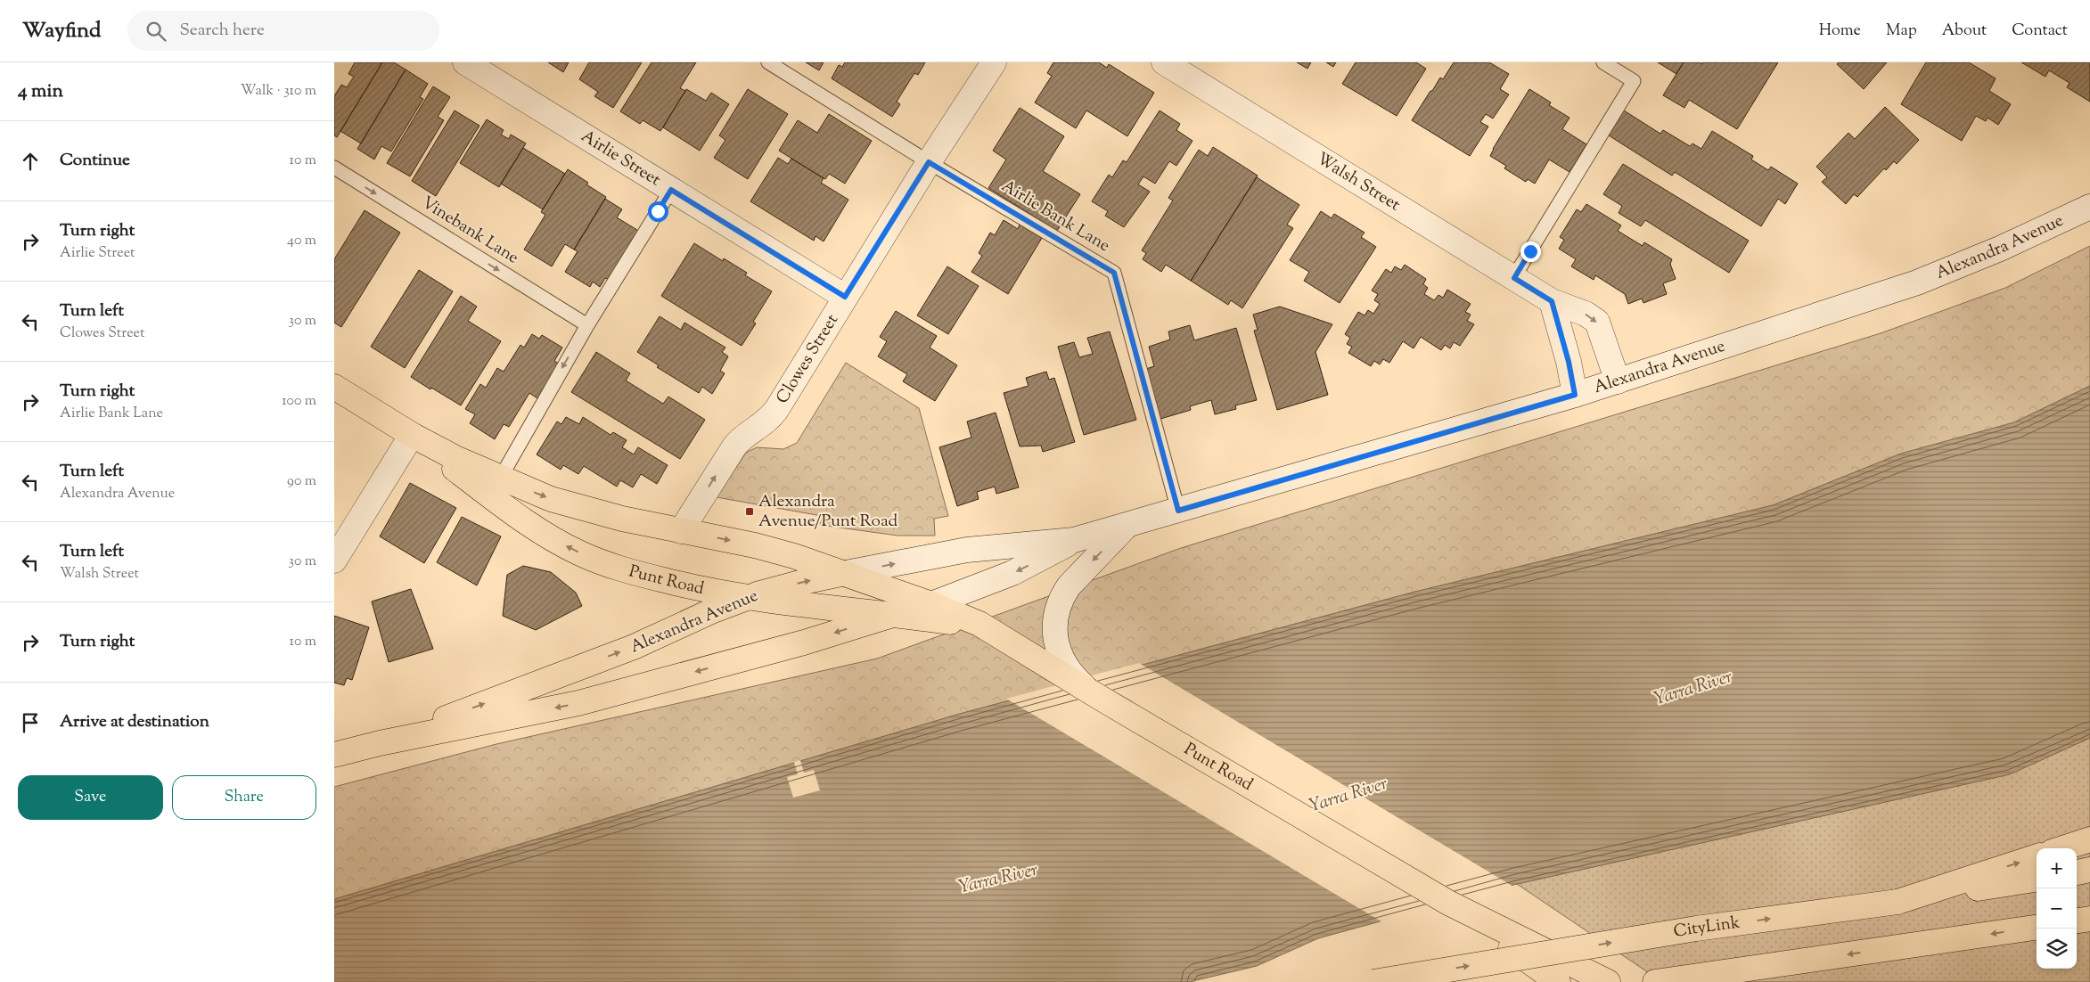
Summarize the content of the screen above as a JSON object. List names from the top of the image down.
{
  "streets": {
    "main road": ["Alexandra Avenue", "Punt Road", "CityLink"],
    "street": ["Airlie Street", "Walsh Street", "Clowes Street"],
    "lane": ["Airlie Bank Lane", "Vinebank Lane"]
  },
  "crossings": [
    ["Airlie Street", "Clowes Street"],
    ["Walsh Street", "Alexandra Avenue"],
    ["Airlie Bank Lane", "Alexandra Avenue"],
    ["Airlie Bank Lane", "Clowes Street"],
    ["Alexandra Avenue", "Punt Road"],
    ["Clowes Street", "Punt Road"]
  ],
  "one_way": ["Vinebank Lane", "Clowes Street"],
  "water": ["Yarra River"],
  "places": {
    "transit": ["Alexandra Avenue/Punt Road"]
  },
  "page": {
    "header": "Wayfind",
    "search": "Search here",
    "nav": [
      "Home",
      "Map",
      "About",
      "Contact"
    ],
    "heading": ["4 min", "Walk · 310 m"],
    "list": [
      ["Continue", "10 m"],
      ["Turn right", "Airlie Street", "40 m"],
      ["Turn left", "Clowes Street", "30 m"],
      ["Turn right", "Airlie Bank Lane", "100 m"],
      ["Turn left", "Alexandra Avenue", "90 m"],
      ["Turn left", "Walsh Street", "30 m"],
      ["Turn right", "10 m"],
      "Arrive at destination"
    ],
    "buttons": ["Save", "Share"],
    "map_buttons": ["+", "−"]
  }
}
